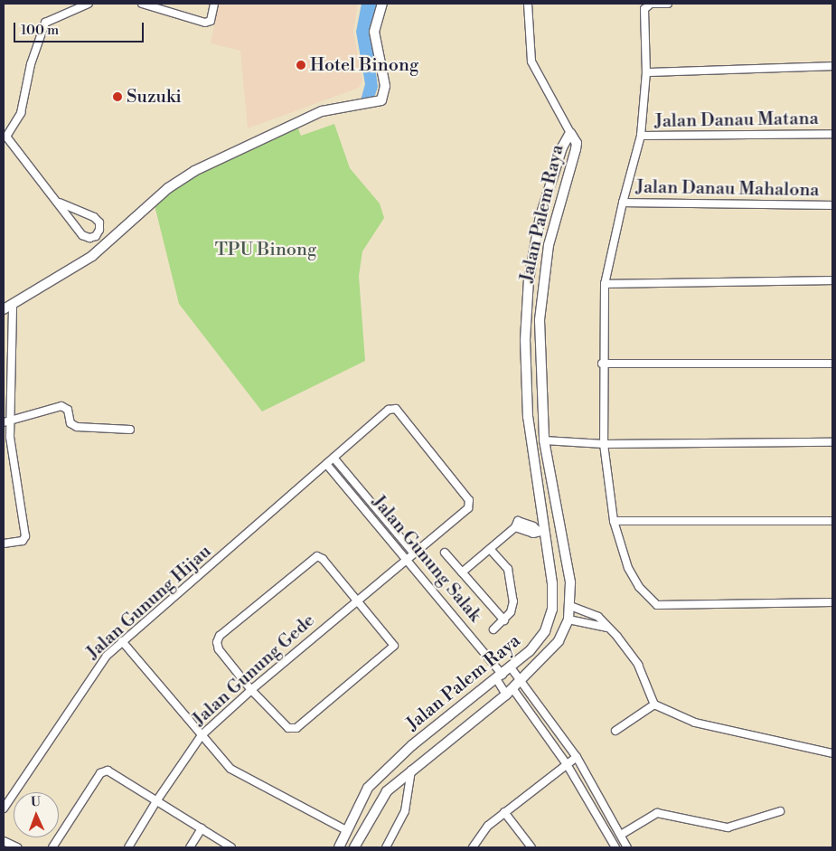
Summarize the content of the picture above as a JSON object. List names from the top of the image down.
{
  "streets": {
    "street": [
      "Jalan Danau Matana",
      "Jalan Danau Mahalona",
      "Jalan Palem Raya",
      "Jalan Gunung Salak",
      "Jalan Gunung Hijau",
      "Jalan Gunung Gede"
    ]
  },
  "crossings": [
    ["Jalan Palem Raya", "Jalan Gunung Salak"],
    ["Jalan Gunung Salak", "Jalan Gunung Hijau"],
    ["Jalan Gunung Salak", "Jalan Gunung Gede"],
    ["Jalan Gunung Hijau", "Jalan Gunung Gede"]
  ],
  "parks": ["TPU Binong"],
  "places": ["Hotel Binong", "Suzuki"],
  "scale_bar": "100 m",
  "north": "top"
}
